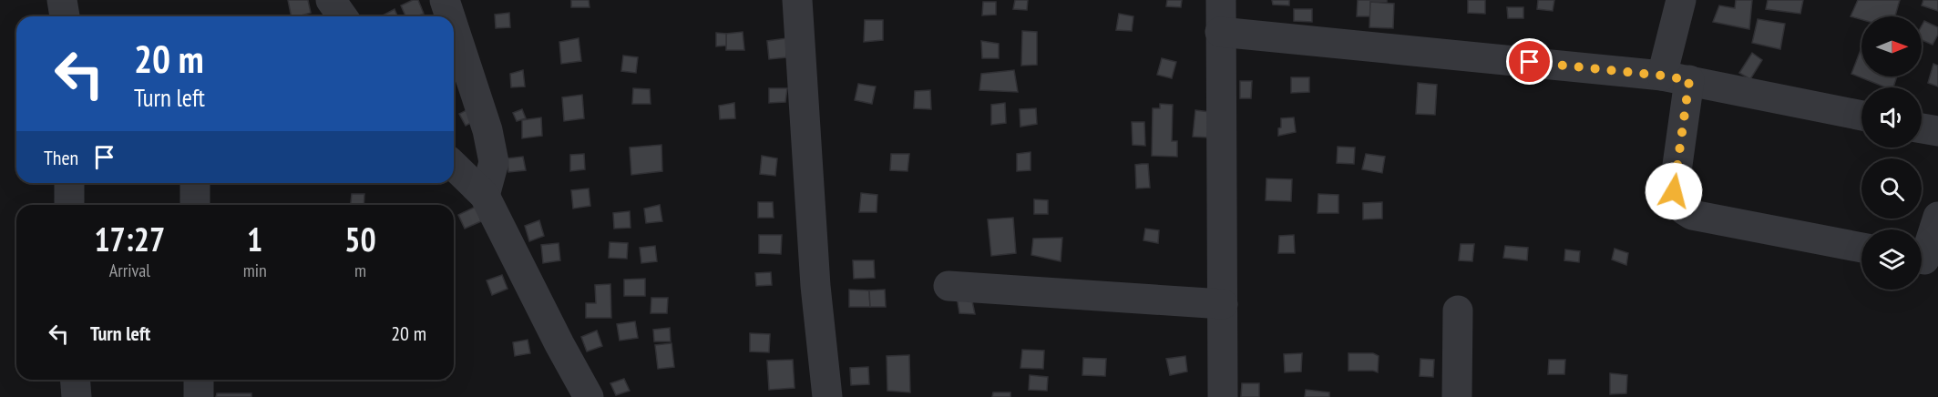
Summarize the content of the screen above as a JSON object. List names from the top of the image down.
{
  "north": "right",
  "page": {
    "turn": ["20 m", "Turn left"],
    "then": "Then",
    "eta": [
      "17:27",
      "Arrival",
      "1",
      "min",
      "50",
      "m"
    ],
    "list": [
      {
        "name": "Turn left",
        "value": "20 m"
      }
    ]
  }
}
